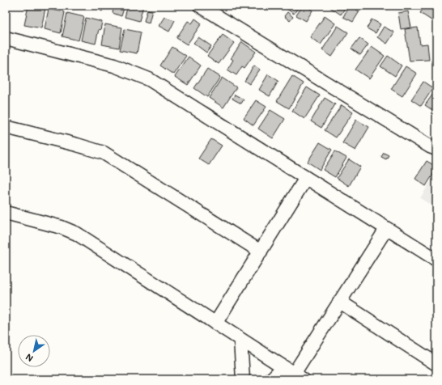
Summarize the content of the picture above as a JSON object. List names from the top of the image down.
{
  "north": "bottom left"
}
